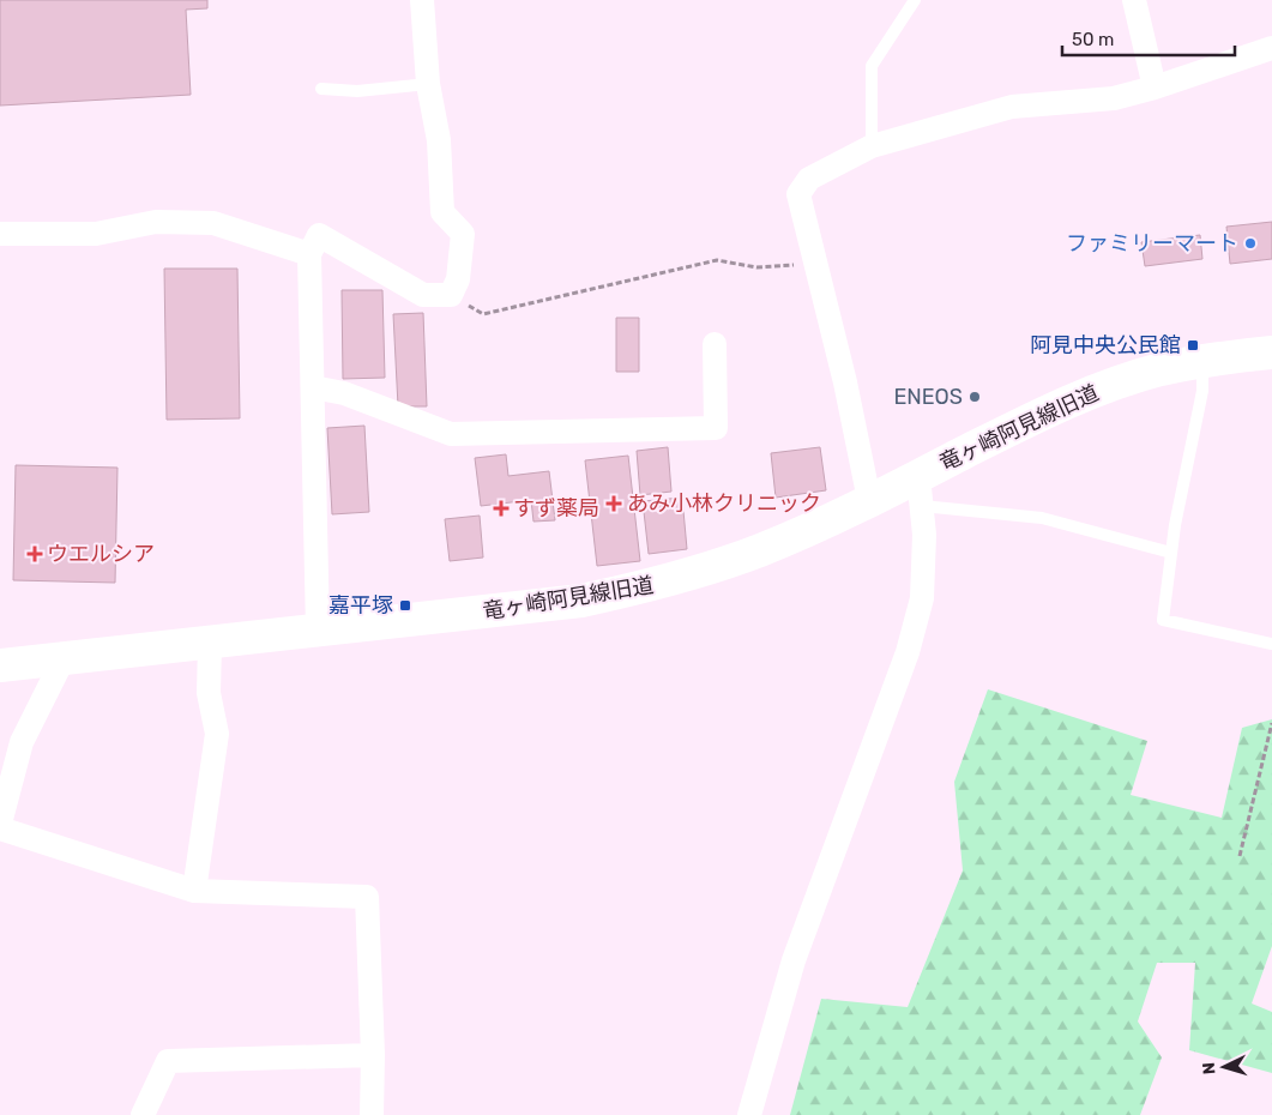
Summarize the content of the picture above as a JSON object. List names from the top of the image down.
{
  "streets": {
    "street": ["竜ヶ崎阿見線旧道"]
  },
  "places": {
    "other": ["ファミリーマート", "ENEOS"],
    "transit": ["阿見中央公民館", "嘉平塚"],
    "health": ["あみ小林クリニック", "すず薬局", "ウエルシア"]
  },
  "scale_bar": "50 m",
  "north": "left"
}
